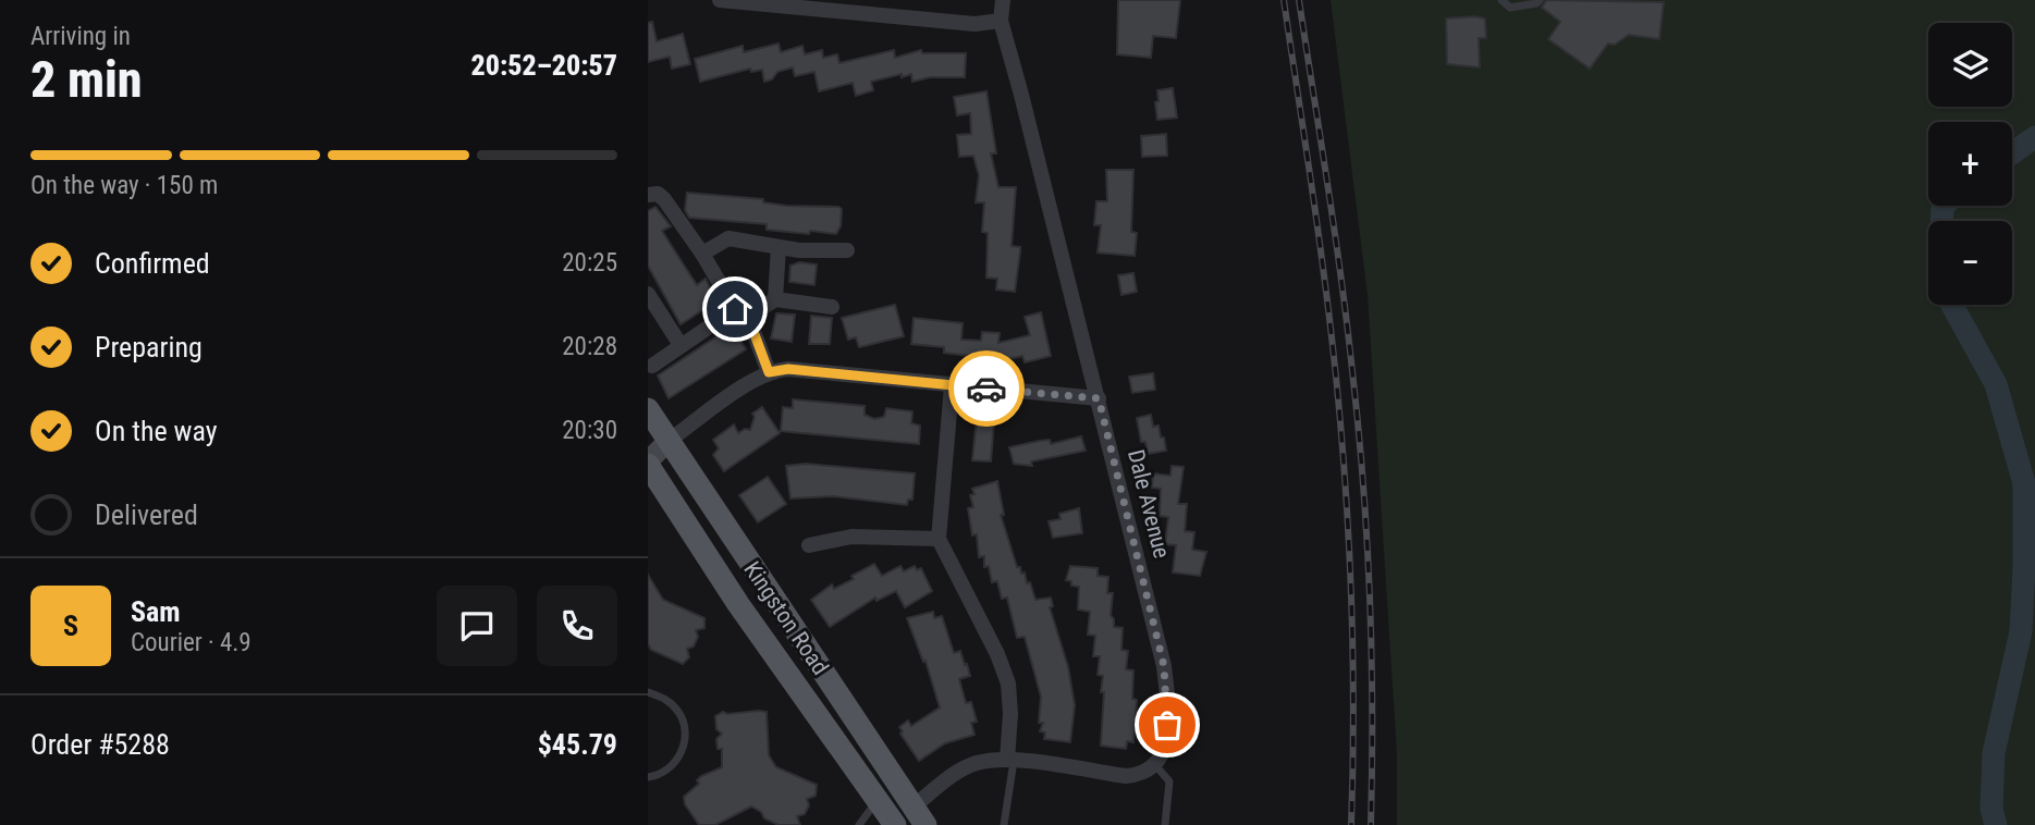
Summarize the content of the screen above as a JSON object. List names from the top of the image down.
{
  "streets": {
    "main road": ["Kingston Road"],
    "street": ["Dale Avenue"]
  },
  "page": {
    "heading": ["2 min", "Arriving in", "20:52–20:57"],
    "panel": [
      "Sam",
      "Courier · 4.9",
      "Order #5288",
      "$45.79"
    ],
    "map_buttons": ["+", "−"],
    "bar": "On the way · 150 m",
    "list": [
      ["Confirmed", "20:25"],
      ["Preparing", "20:28"],
      ["On the way", "20:30"],
      "Delivered"
    ],
    "round": "S"
  }
}
